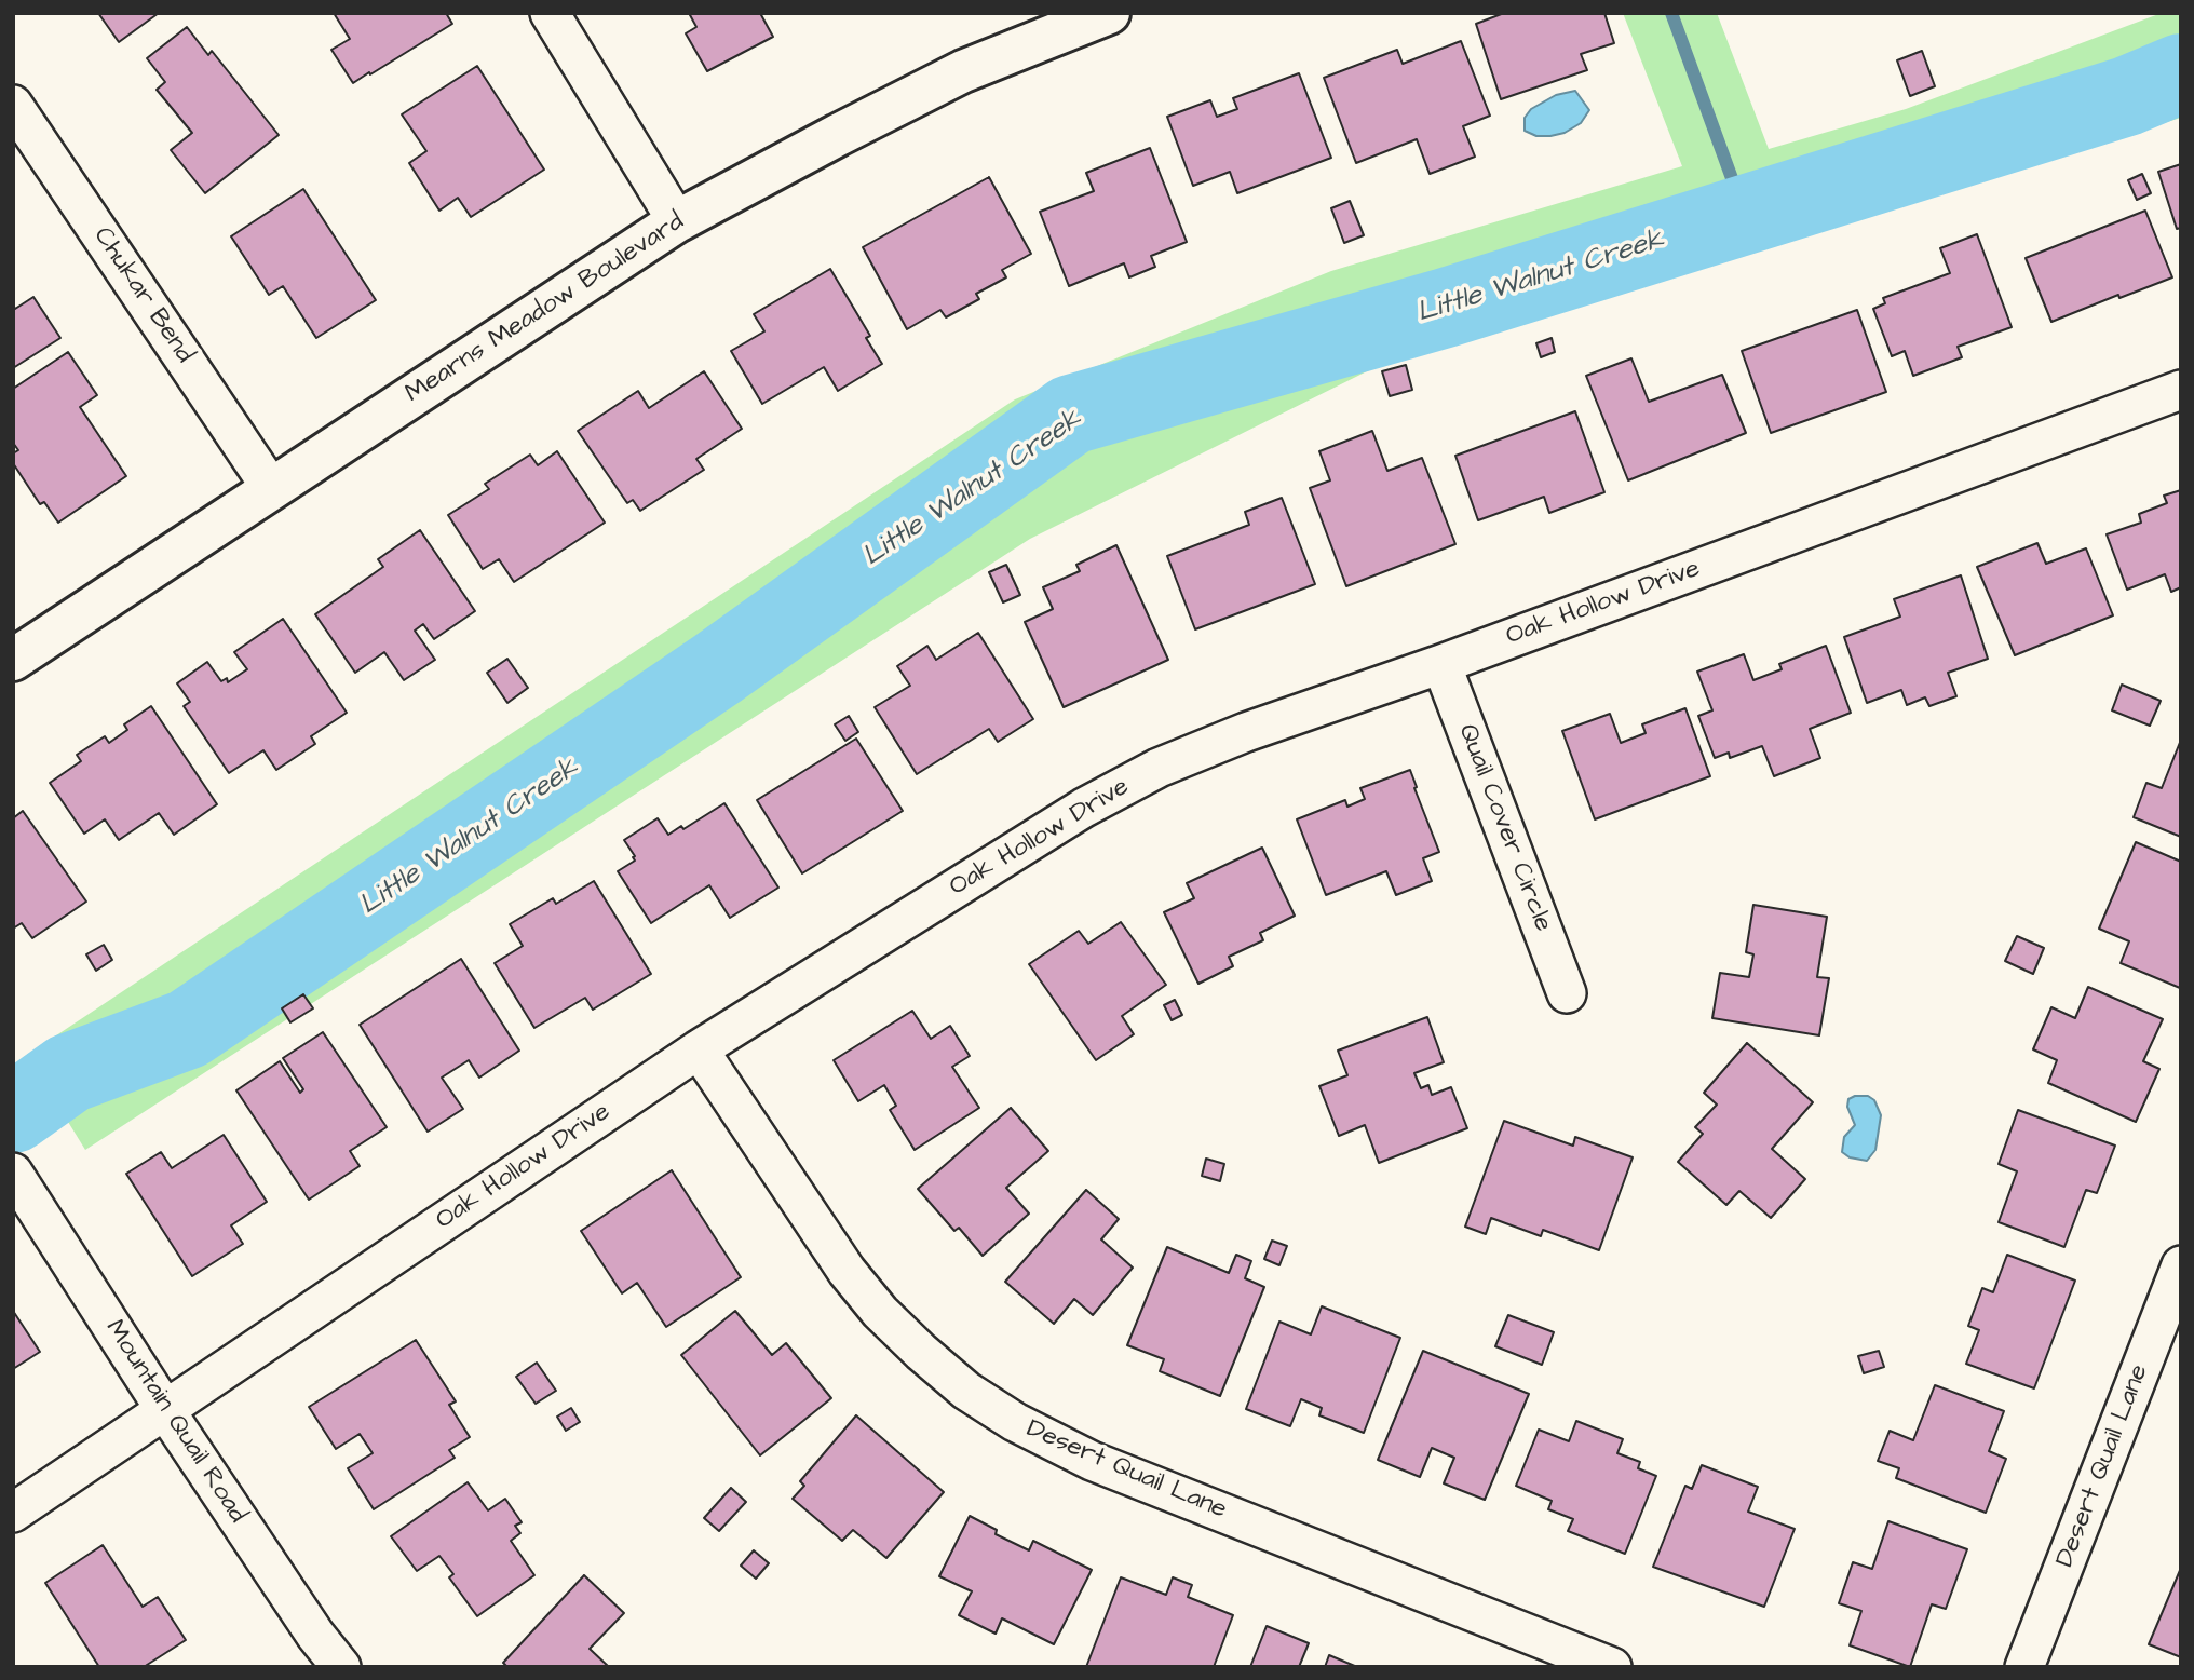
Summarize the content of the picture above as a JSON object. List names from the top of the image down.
{
  "streets": {
    "street": [
      "Chukar Bend",
      "Mearns Meadow Boulevard",
      "Oak Hollow Drive",
      "Quail Cover Circle",
      "Mountain Quail Road",
      "Desert Quail Lane"
    ]
  },
  "crossings": [
    ["Chukar Bend", "Mearns Meadow Boulevard"],
    ["Oak Hollow Drive", "Quail Cover Circle"],
    ["Oak Hollow Drive", "Mountain Quail Road"],
    ["Oak Hollow Drive", "Desert Quail Lane"]
  ],
  "water": ["Little Walnut Creek"]
}
